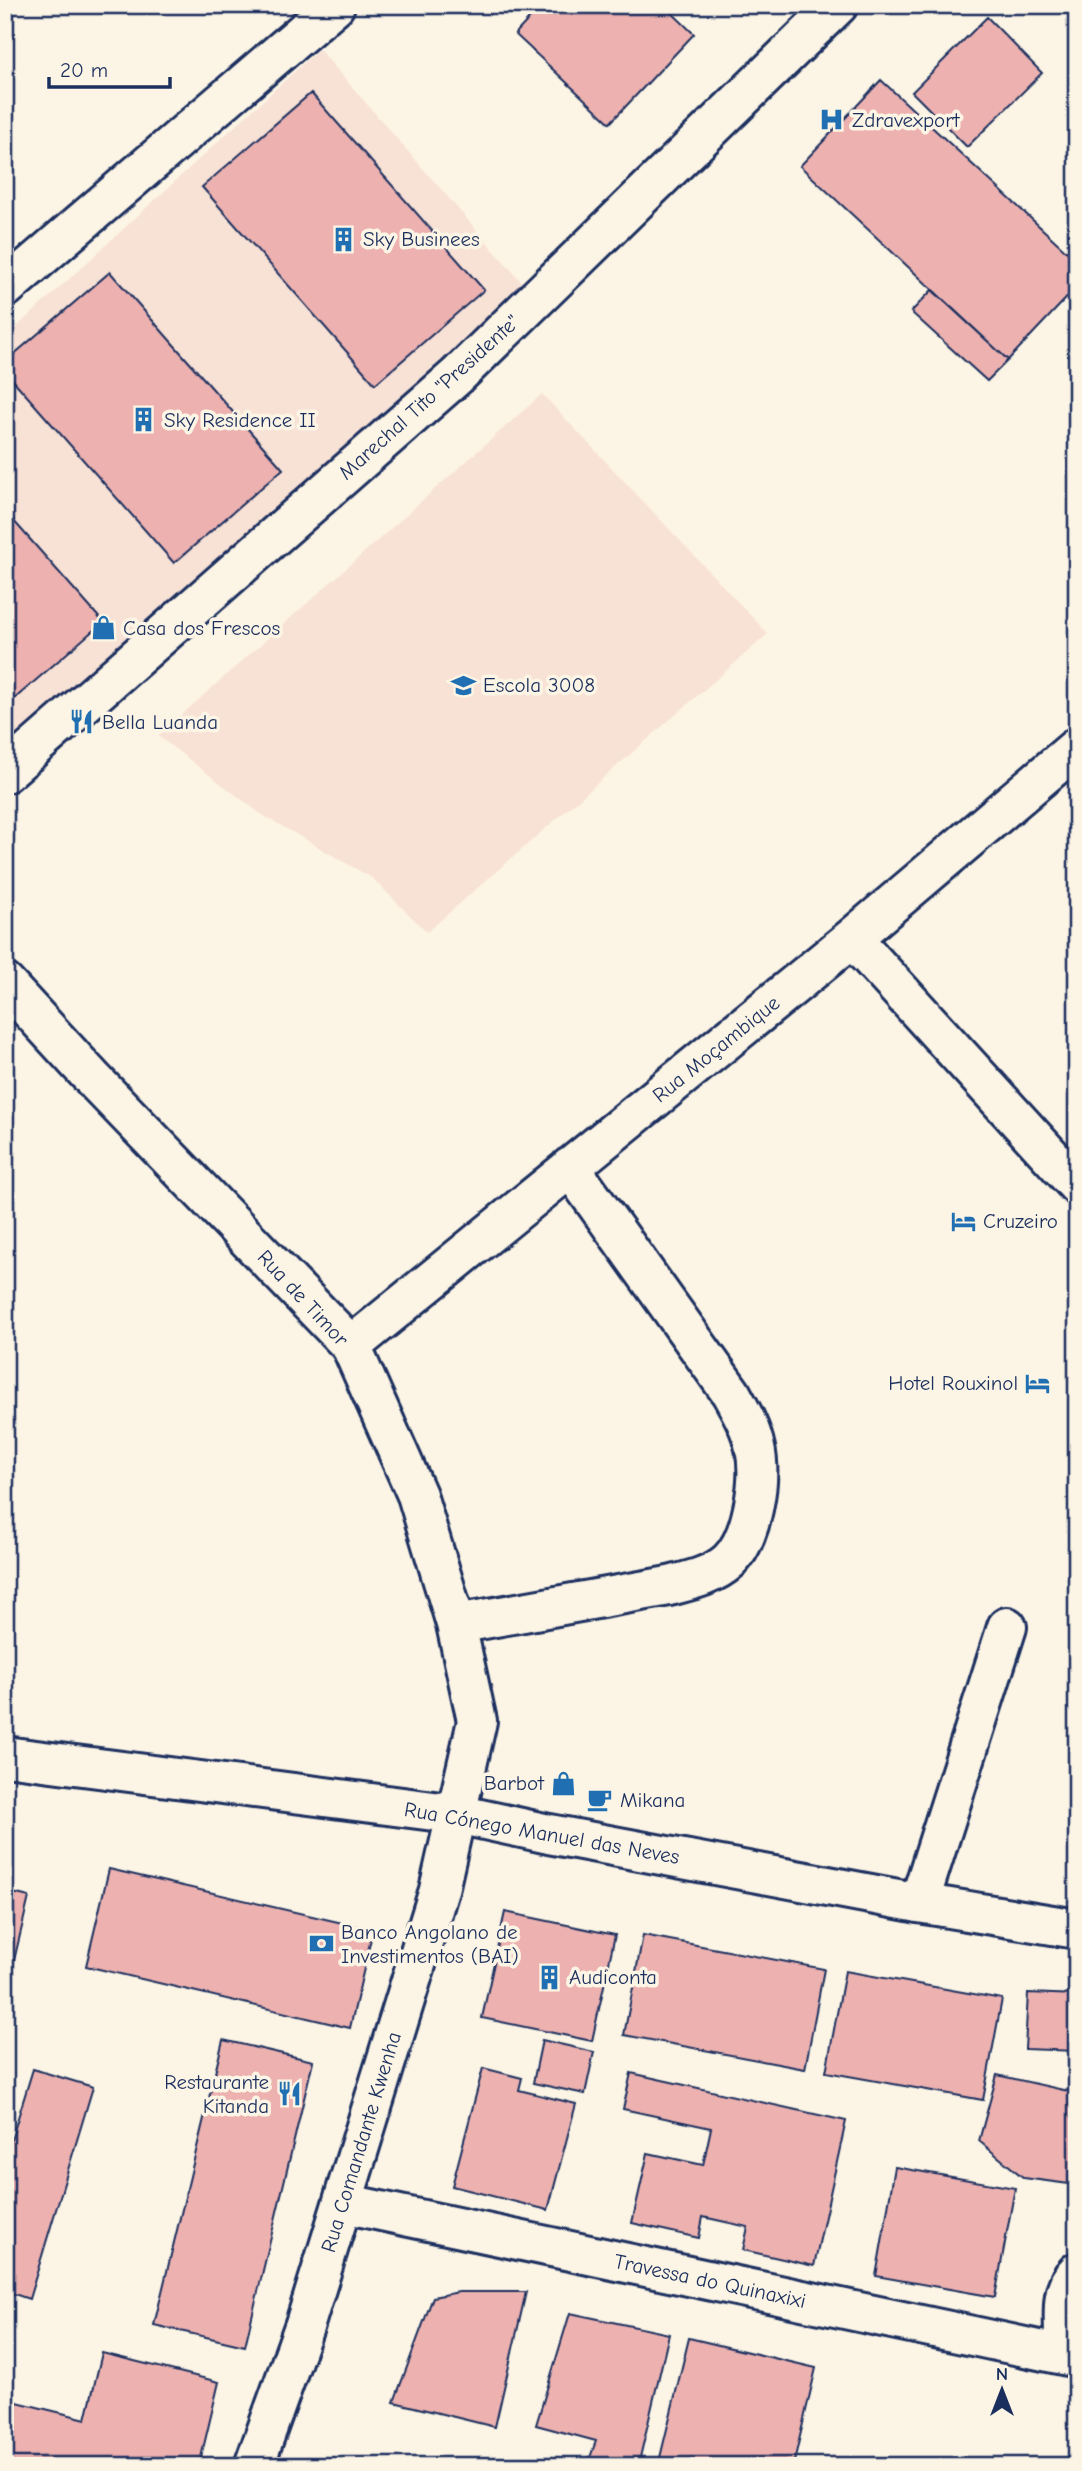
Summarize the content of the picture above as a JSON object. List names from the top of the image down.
{
  "streets": {
    "street": [
      "Marechal Tito \"Presidente\"",
      "Rua Moçambique",
      "Rua de Timor",
      "Rua Cónego Manuel das Neves",
      "Rua Comandante Kwenha",
      "Travessa do Quinaxixi"
    ]
  },
  "crossings": [
    ["Rua Moçambique", "Rua de Timor"],
    ["Rua de Timor", "Rua Cónego Manuel das Neves"],
    ["Rua de Timor", "Rua Comandante Kwenha"],
    ["Rua Cónego Manuel das Neves", "Rua Comandante Kwenha"],
    ["Rua Comandante Kwenha", "Travessa do Quinaxixi"]
  ],
  "places": {
    "hospital": ["Zdravexport"],
    "building": ["Sky Businees", "Sky Residence II", "Audiconta"],
    "shop": ["Casa dos Frescos", "Barbot"],
    "school or university": ["Escola 3008"],
    "restaurant": ["Bella Luanda", "Restaurante Kitanda"],
    "hotel": ["Cruzeiro", "Hotel Rouxinol"],
    "cafe": ["Mikana"],
    "bank": ["Banco Angolano de Investimentos (BAI)"]
  },
  "scale_bar": "20 m",
  "north": "top"
}
